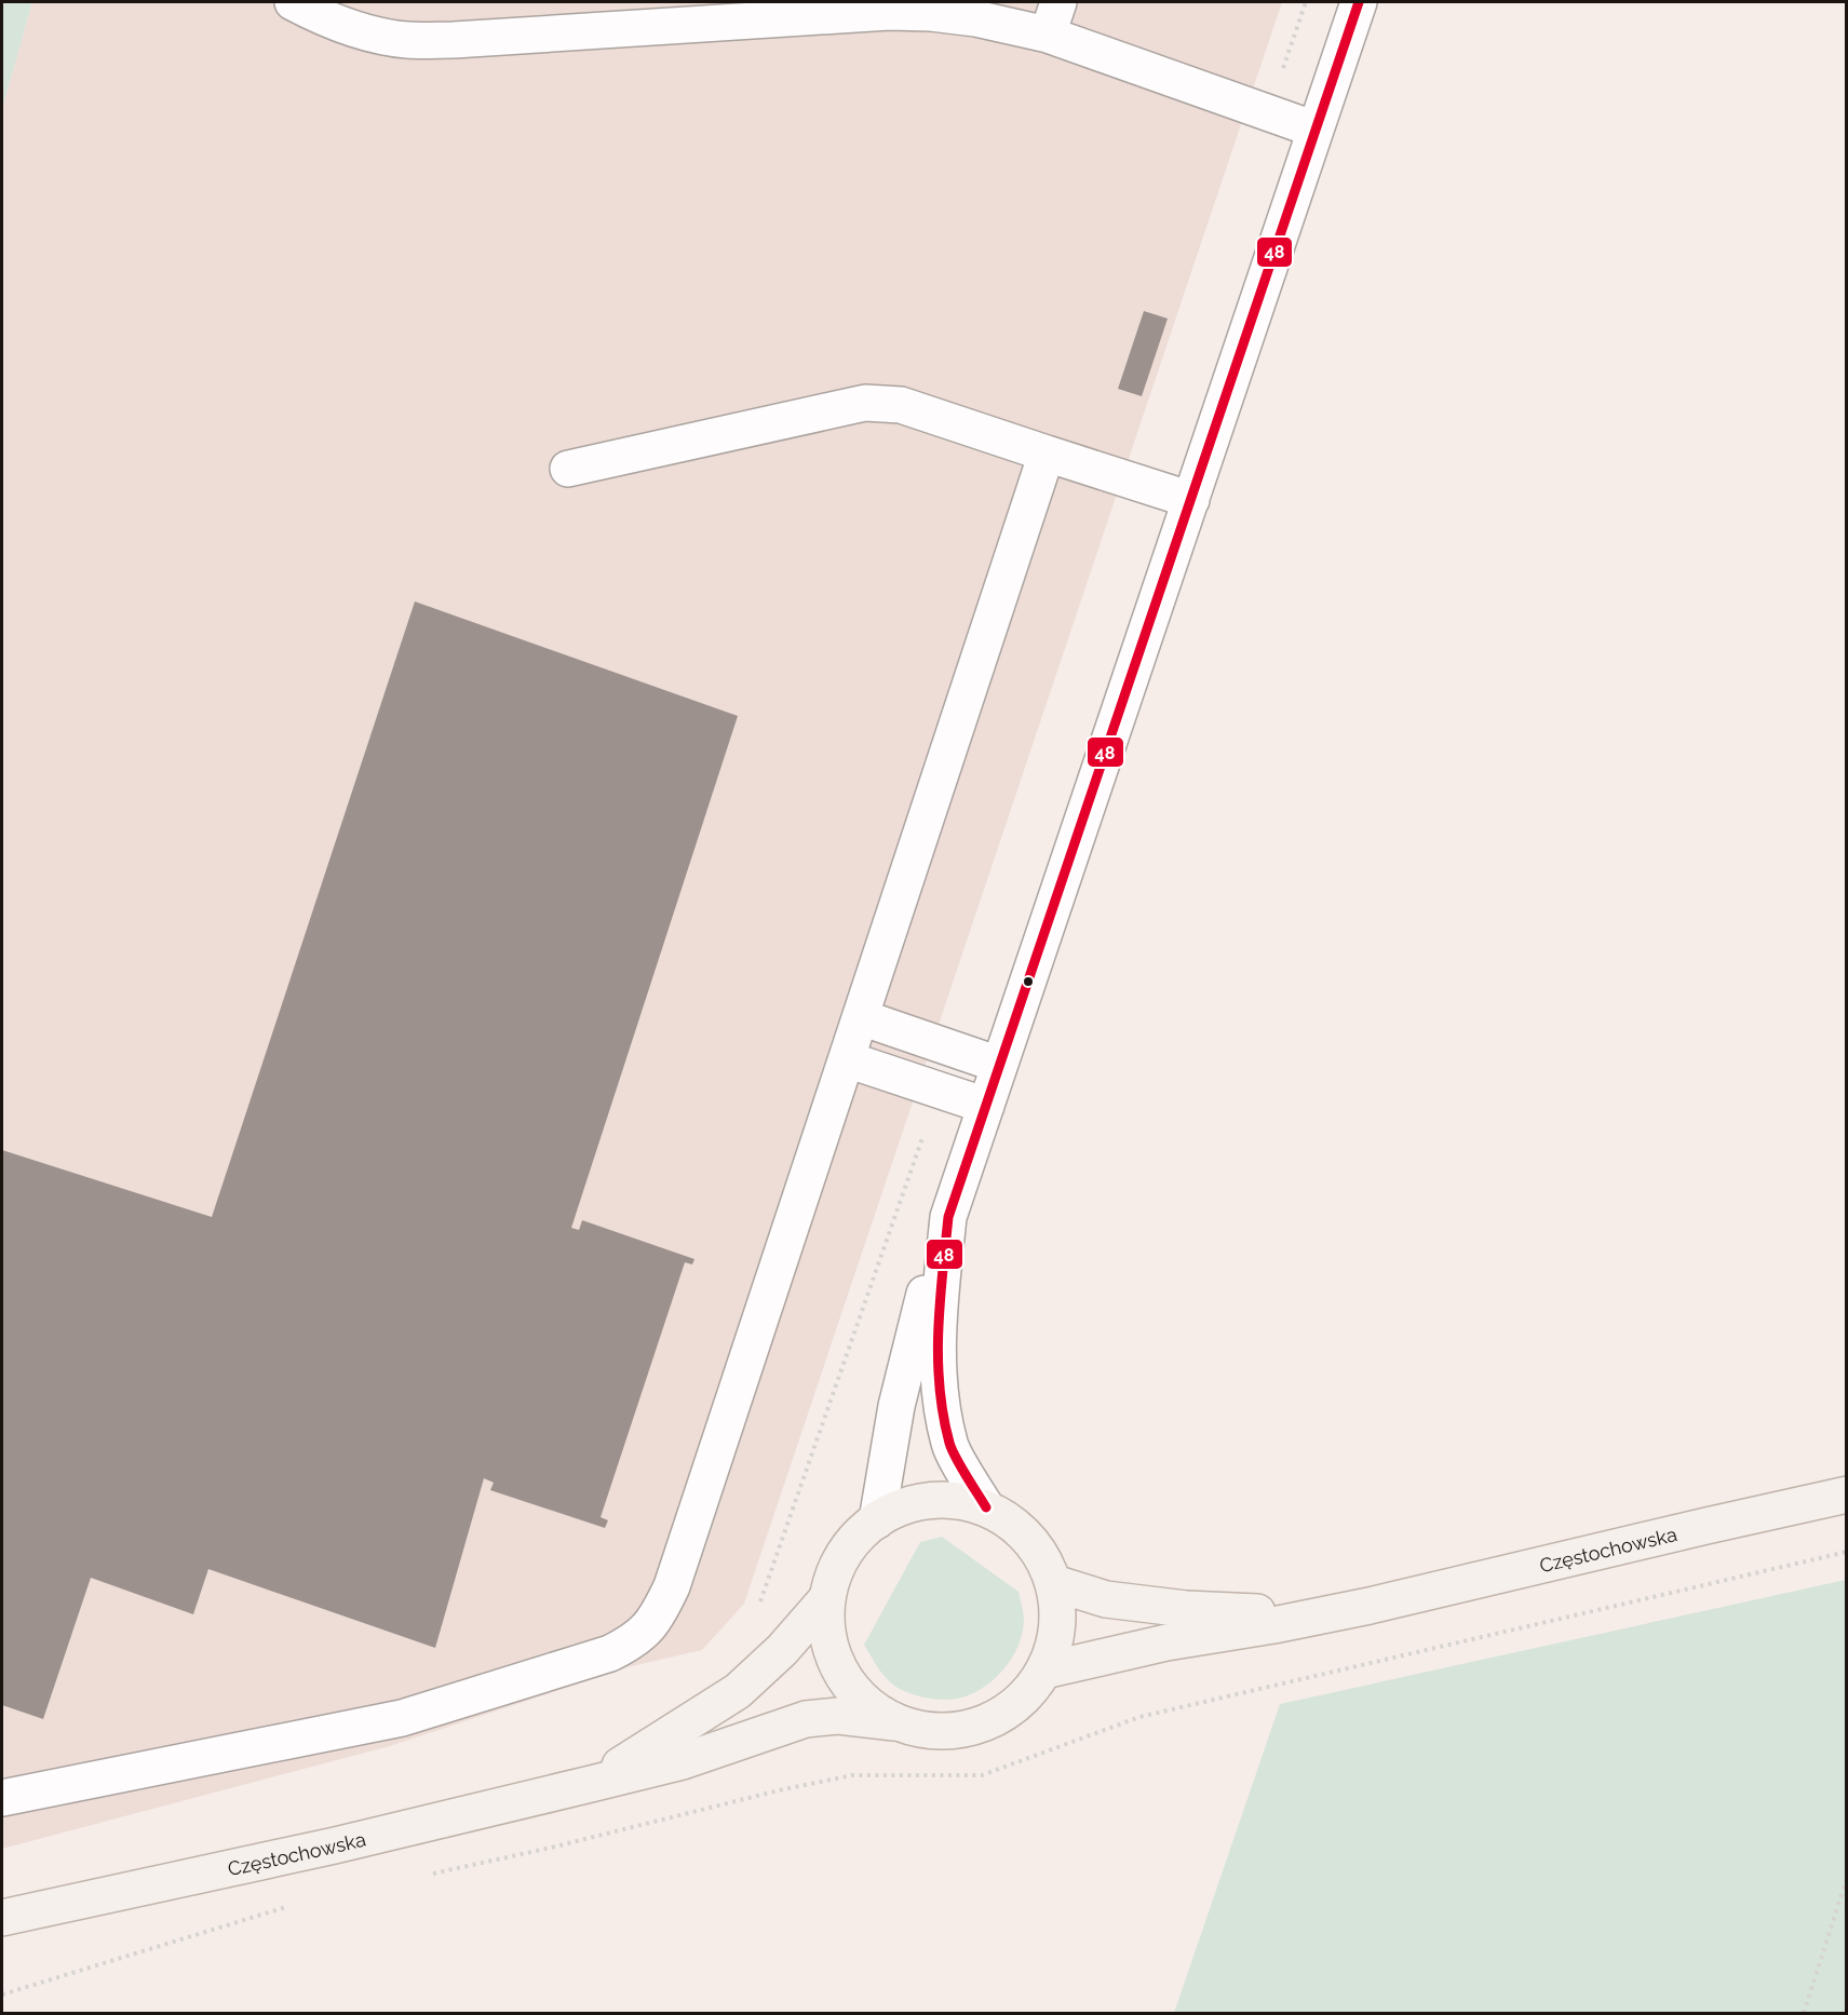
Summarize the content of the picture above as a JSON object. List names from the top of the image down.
{
  "streets": {
    "main road": ["Częstochowska"]
  },
  "lines": ["transit line 48"]
}
